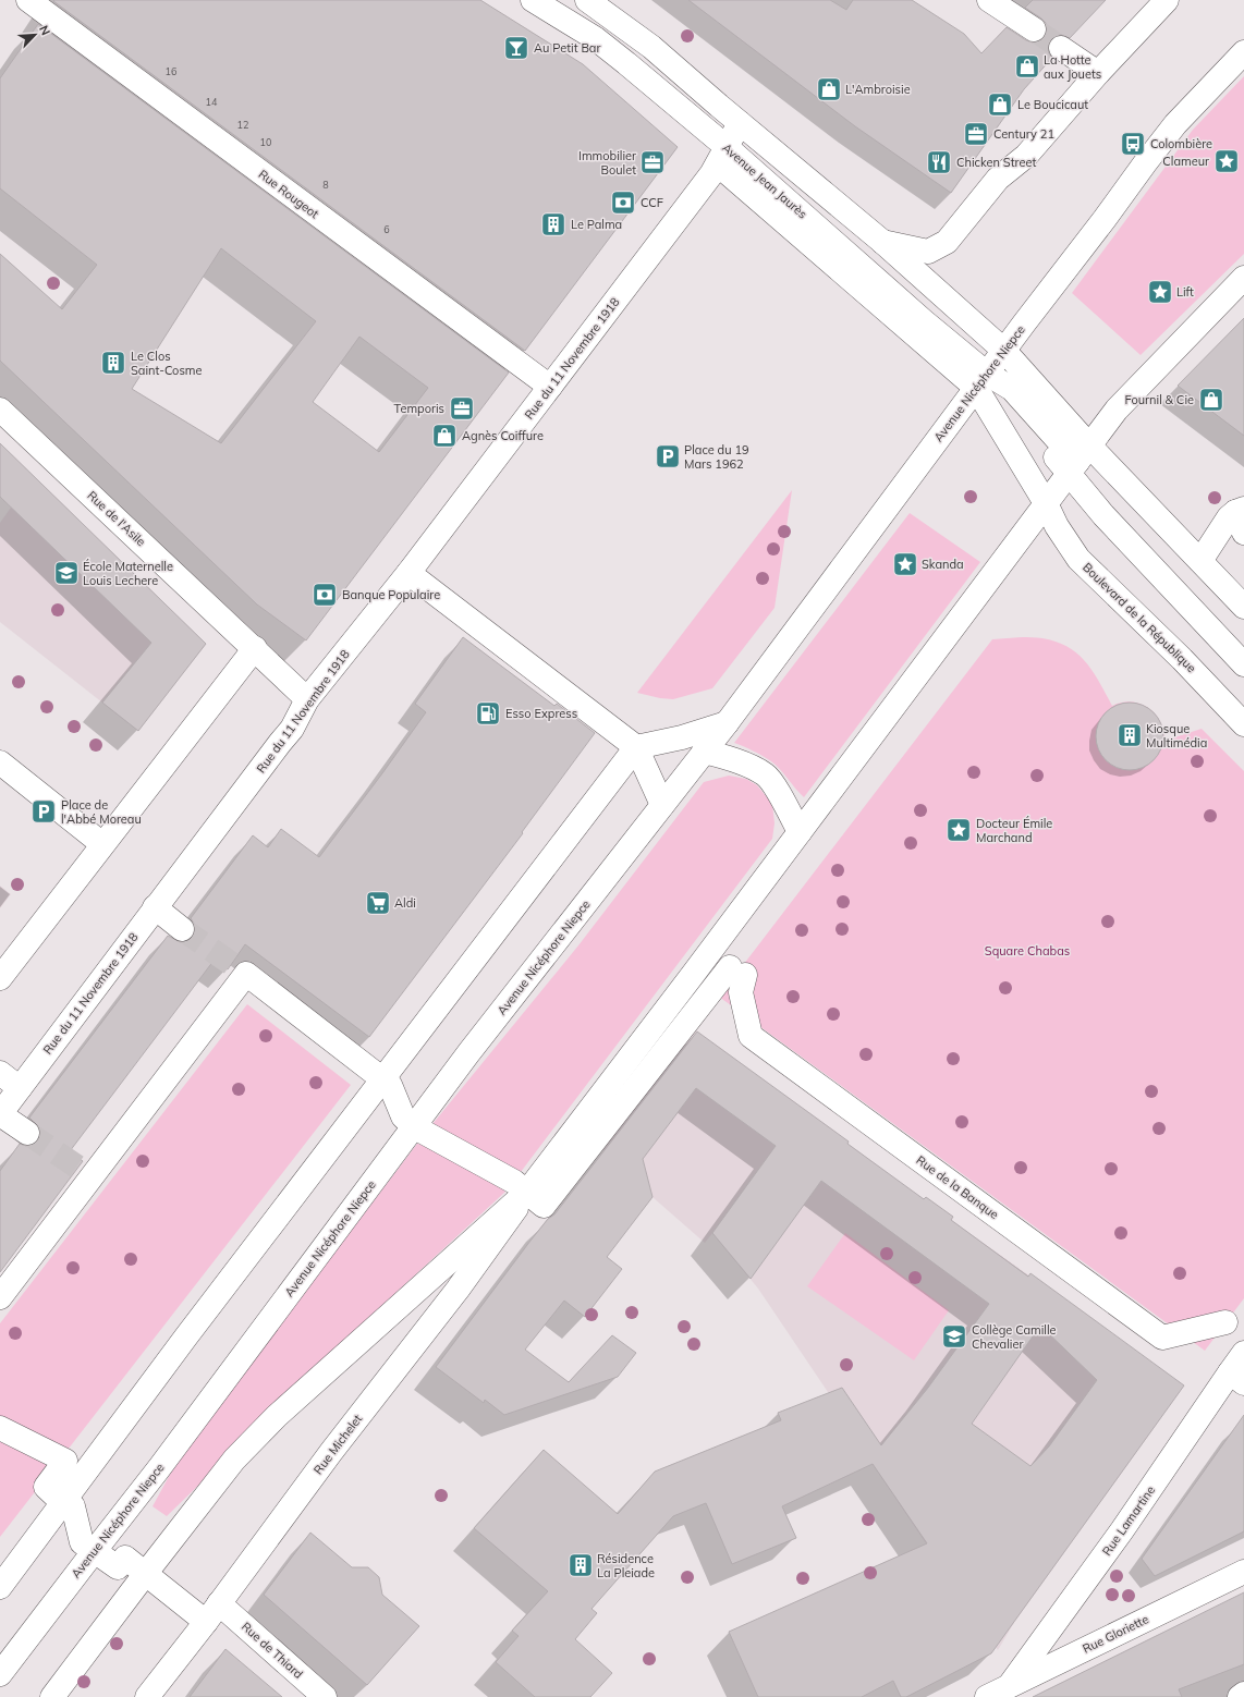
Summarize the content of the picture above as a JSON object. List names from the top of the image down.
{
  "streets": {
    "street": [
      "Avenue Jean Jaurès",
      "Rue Rougeot",
      "Rue du 11 Novembre 1918",
      "Avenue Nicéphore Niepce",
      "Rue de l'Asile",
      "Boulevard de la République",
      "Rue de la Banque",
      "Rue Michelet",
      "Rue Lamartine",
      "Rue Gloriette",
      "Rue de Thiard"
    ]
  },
  "crossings": [
    ["Avenue Jean Jaurès", "Rue du 11 Novembre 1918"],
    ["Avenue Jean Jaurès", "Avenue Nicéphore Niepce"],
    ["Avenue Jean Jaurès", "Boulevard de la République"],
    ["Rue Rougeot", "Rue du 11 Novembre 1918"],
    ["Rue du 11 Novembre 1918", "Rue de l'Asile"],
    ["Avenue Nicéphore Niepce", "Boulevard de la République"],
    ["Avenue Nicéphore Niepce", "Rue de Thiard"],
    ["Rue de la Banque", "Rue Michelet"],
    ["Rue Michelet", "Rue de Thiard"],
    ["Rue Lamartine", "Rue Gloriette"]
  ],
  "parks": ["Square Chabas"],
  "places": {
    "bar": ["Au Petit Bar"],
    "shop": [
      "La Hotte aux Jouets",
      "L'Ambroisie",
      "Le Boucicaut",
      "Fournil & Cie",
      "Agnès Coiffure"
    ],
    "office": ["Century 21", "Immobilier Boulet", "Temporis"],
    "bus stop": ["Colombière"],
    "place": [
      "Clameur",
      "Lift",
      "Skanda",
      "Docteur Émile Marchand"
    ],
    "restaurant": ["Chicken Street"],
    "bank": ["CCF", "Banque Populaire"],
    "building": [
      "Le Palma",
      "Le Clos Saint-Cosme",
      "Kiosque Multimédia",
      "Résidence La Pleiade"
    ],
    "parking": ["Place du 19 Mars 1962", "Place de l'Abbé Moreau"],
    "school or university": ["École Maternelle Louis Lechere", "Collège Camille Chevalier"],
    "fuel station": ["Esso Express"],
    "supermarket": ["Aldi"]
  },
  "house_numbers": [
    "16",
    "14",
    "12",
    "10",
    "8",
    "6"
  ],
  "north": "top right"
}
